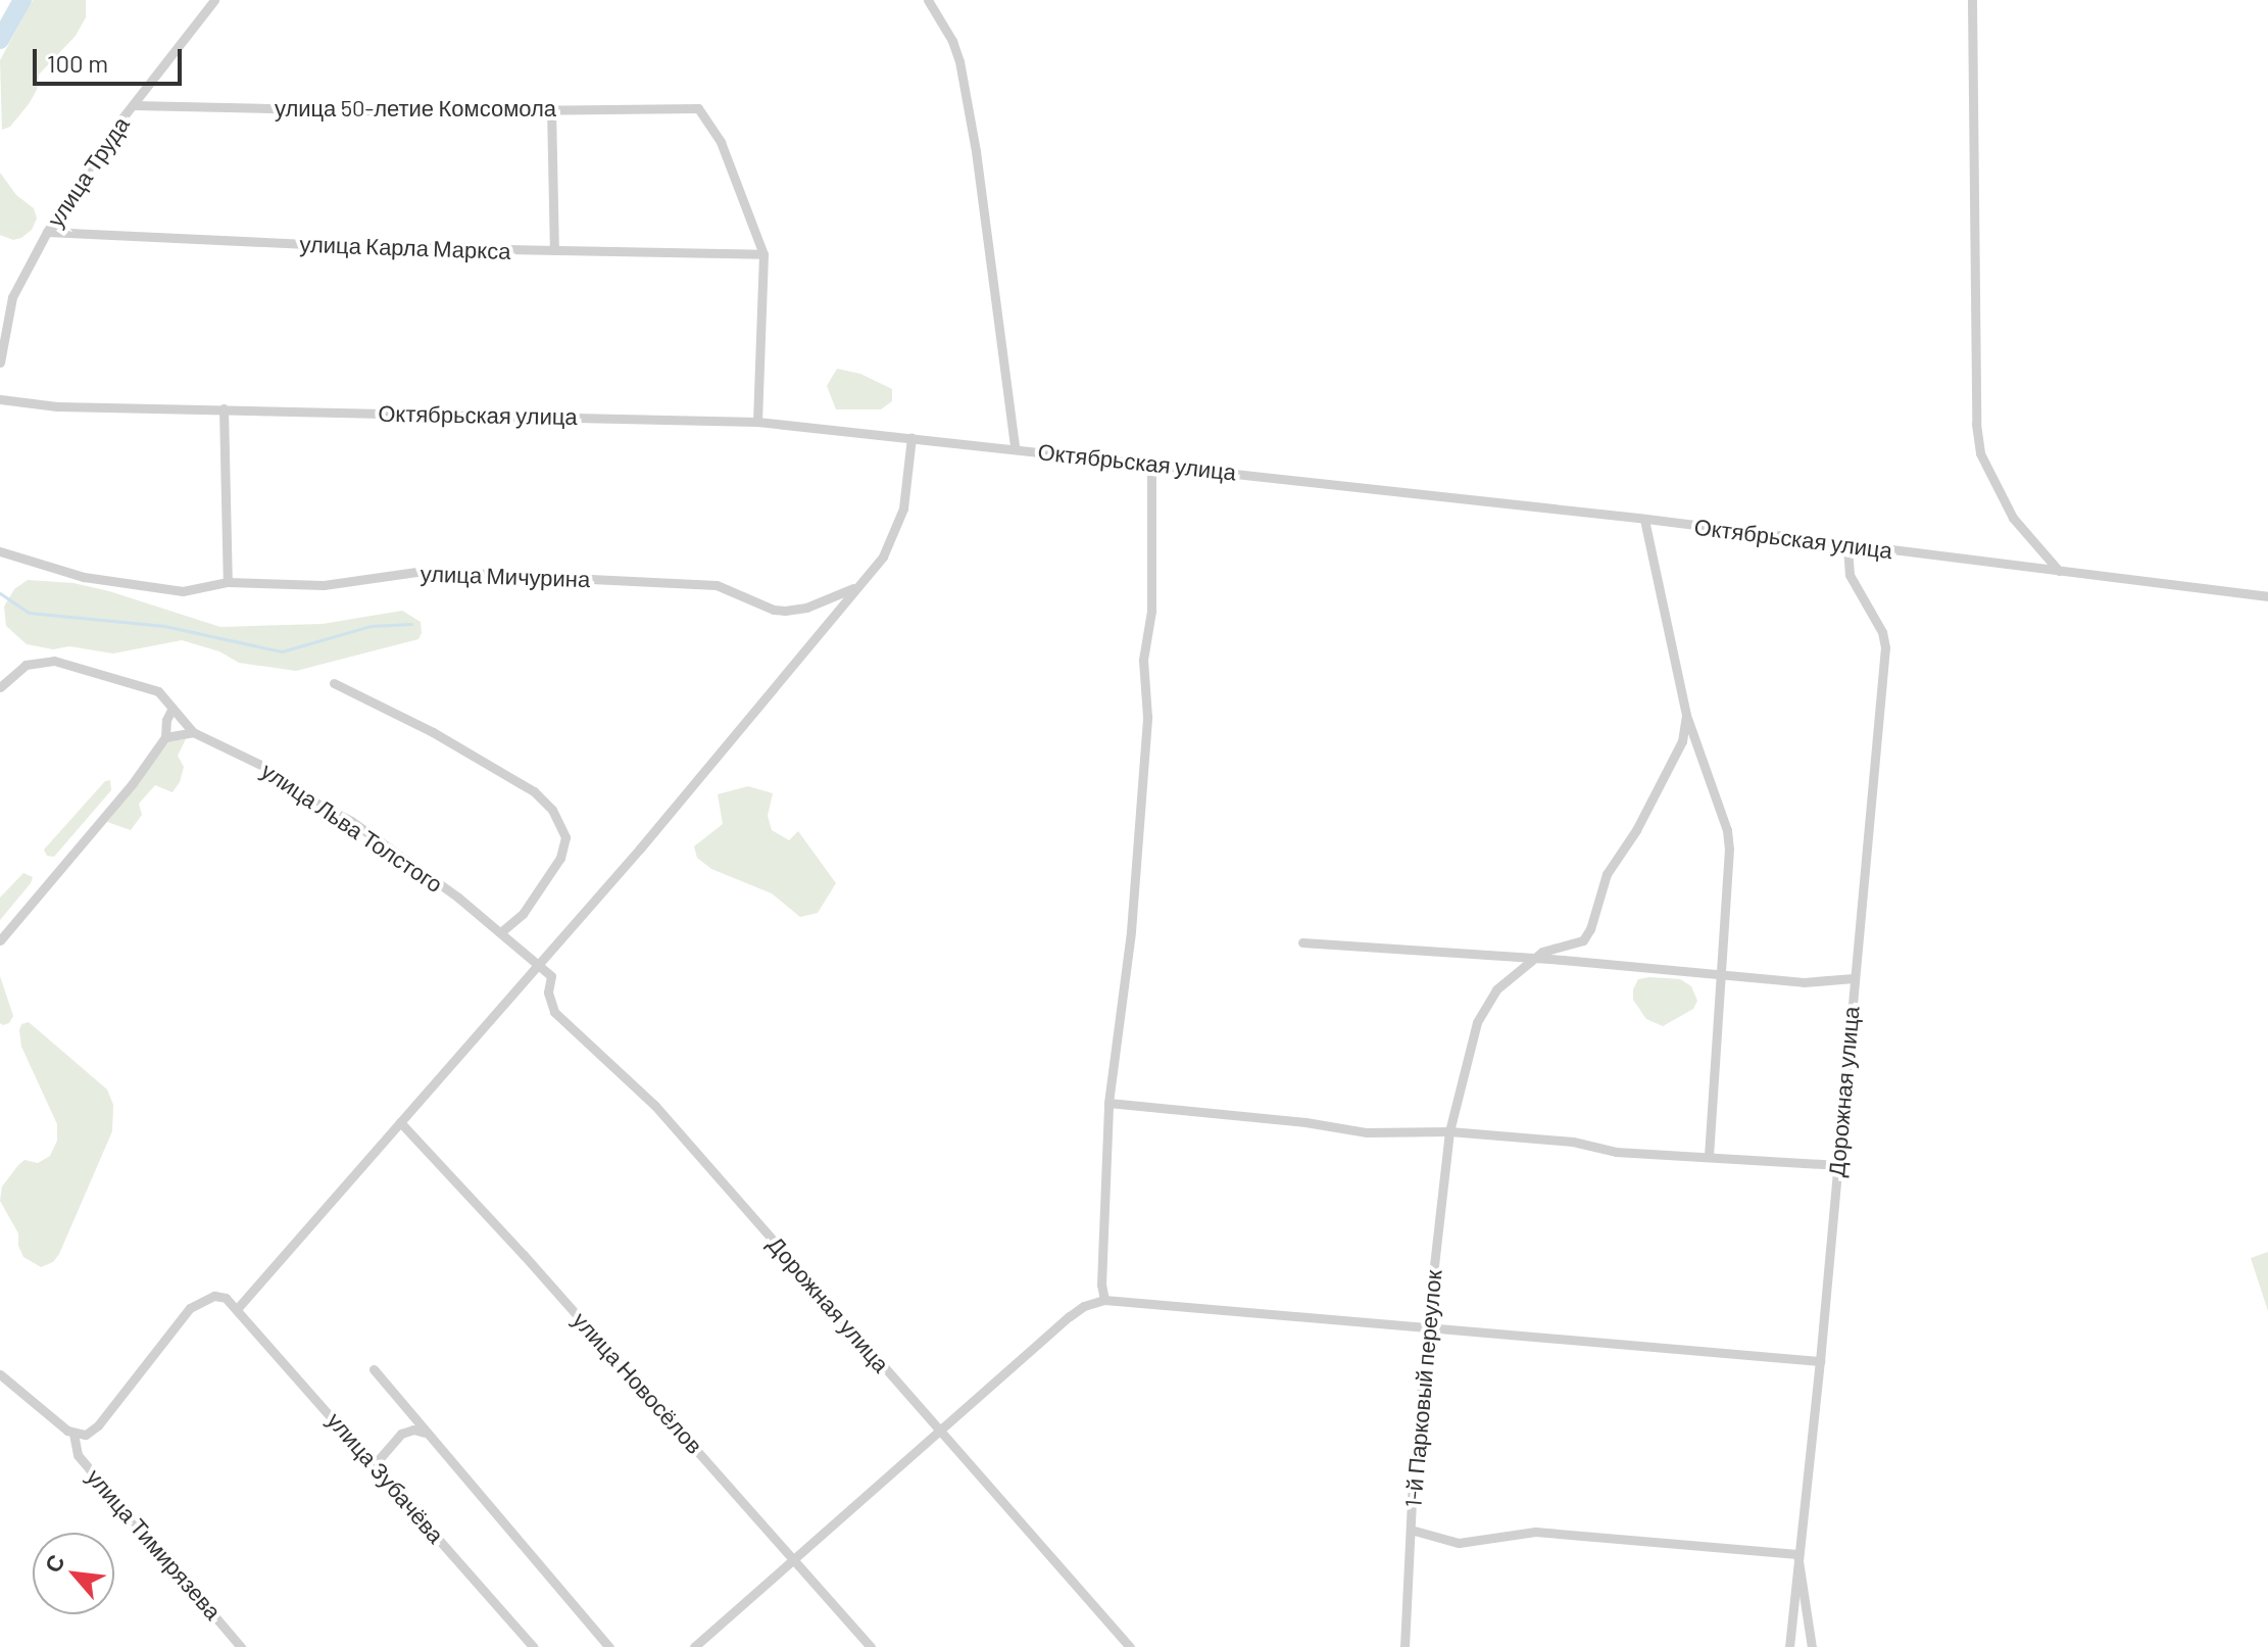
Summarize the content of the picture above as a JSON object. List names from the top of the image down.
{
  "streets": {
    "street": [
      "улица 50-летие Комсомола",
      "улица Труда",
      "улица Карла Маркса",
      "Октябрьская улица",
      "улица Мичурина",
      "улица Льва Толстого",
      "Дорожная улица",
      "улица Новосёлов",
      "1-й Парковый переулок",
      "улица Зубачёва",
      "улица Тимирязева"
    ]
  },
  "crossings": [
    ["улица 50-летие Комсомола", "улица Труда"],
    ["улица 50-летие Комсомола", "улица Карла Маркса"],
    ["улица Труда", "улица Карла Маркса"],
    ["Октябрьская улица", "Дорожная улица"],
    ["улица Льва Толстого", "Дорожная улица"]
  ],
  "scale_bar": "100 m",
  "north": "top left"
}
